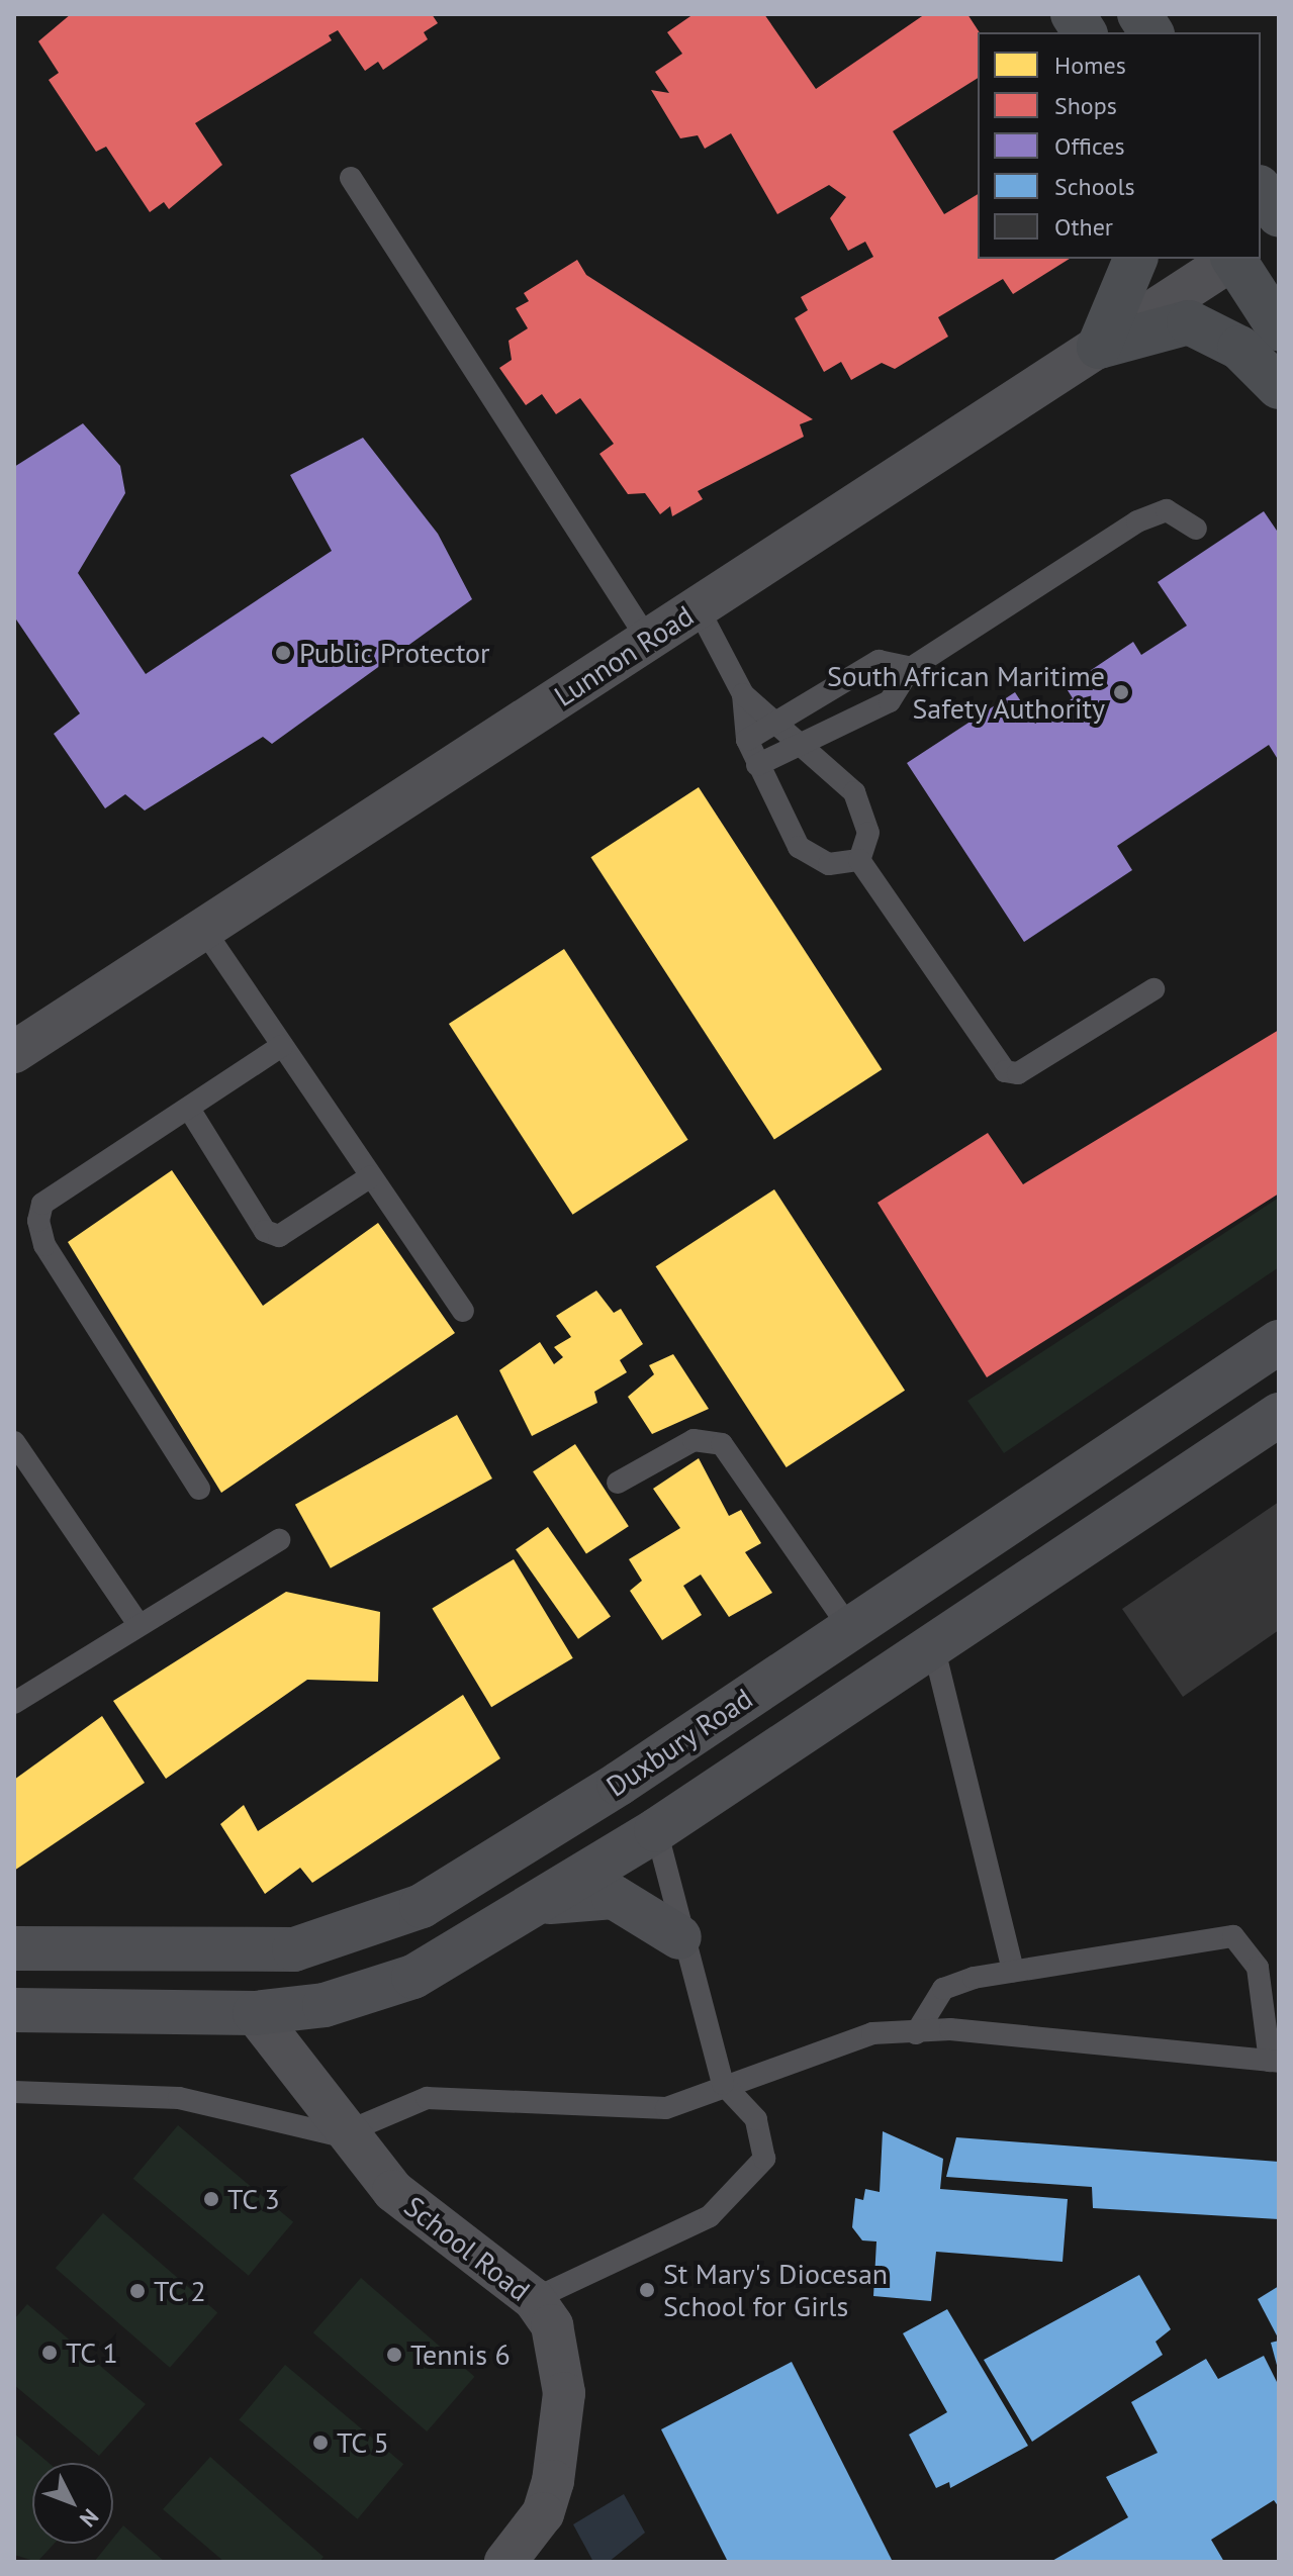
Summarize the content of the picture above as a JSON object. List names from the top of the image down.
{
  "streets": {
    "main road": ["Duxbury Road"],
    "street": ["Lunnon Road", "School Road"]
  },
  "crossings": [
    ["Duxbury Road", "School Road"]
  ],
  "places": [
    "Public Protector",
    "South African Maritime Safety Authority",
    "TC 3",
    "St Mary's Diocesan School for Girls",
    "TC 2",
    "TC 1",
    "Tennis 6",
    "TC 5"
  ],
  "legend": [
    "Homes",
    "Shops",
    "Offices",
    "Schools",
    "Other"
  ],
  "north": "bottom right"
}
